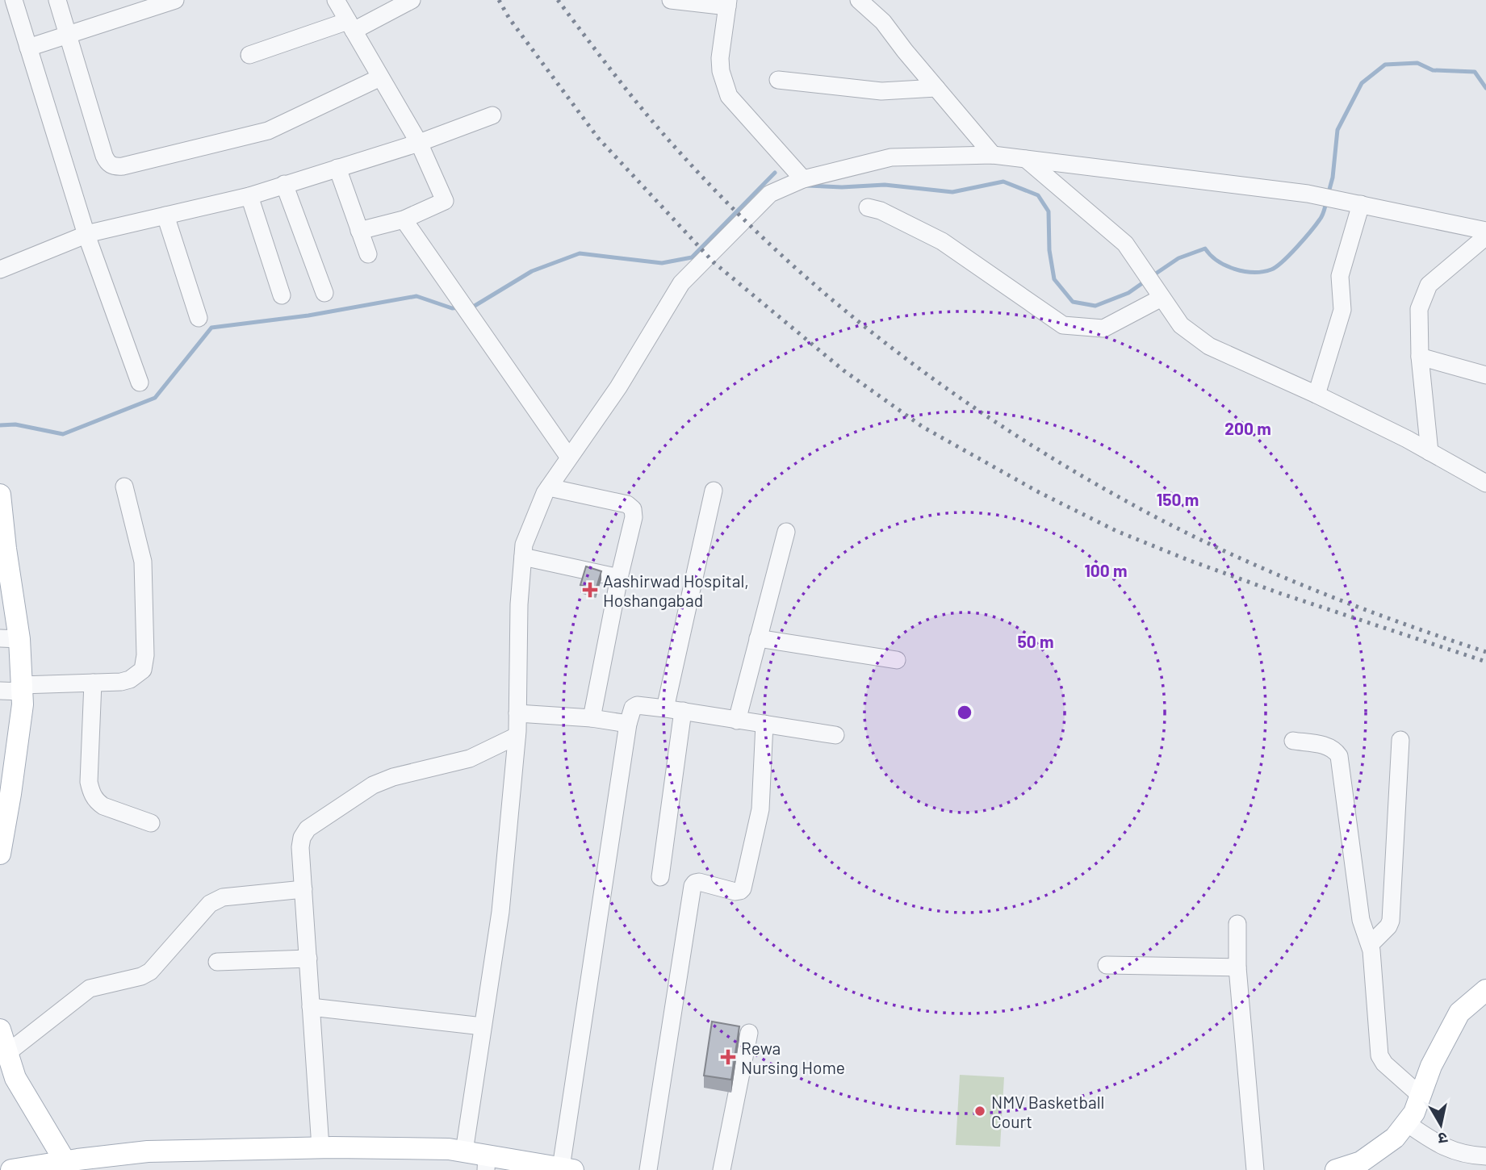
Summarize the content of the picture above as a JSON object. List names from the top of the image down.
{
  "places": {
    "health": ["Aashirwad Hospital, Hoshangabad", "Rewa Nursing Home"],
    "other": ["NMV Basketball Court"]
  },
  "north": "bottom",
  "rings": [
    "200 m",
    "150 m",
    "100 m",
    "50 m"
  ]
}
